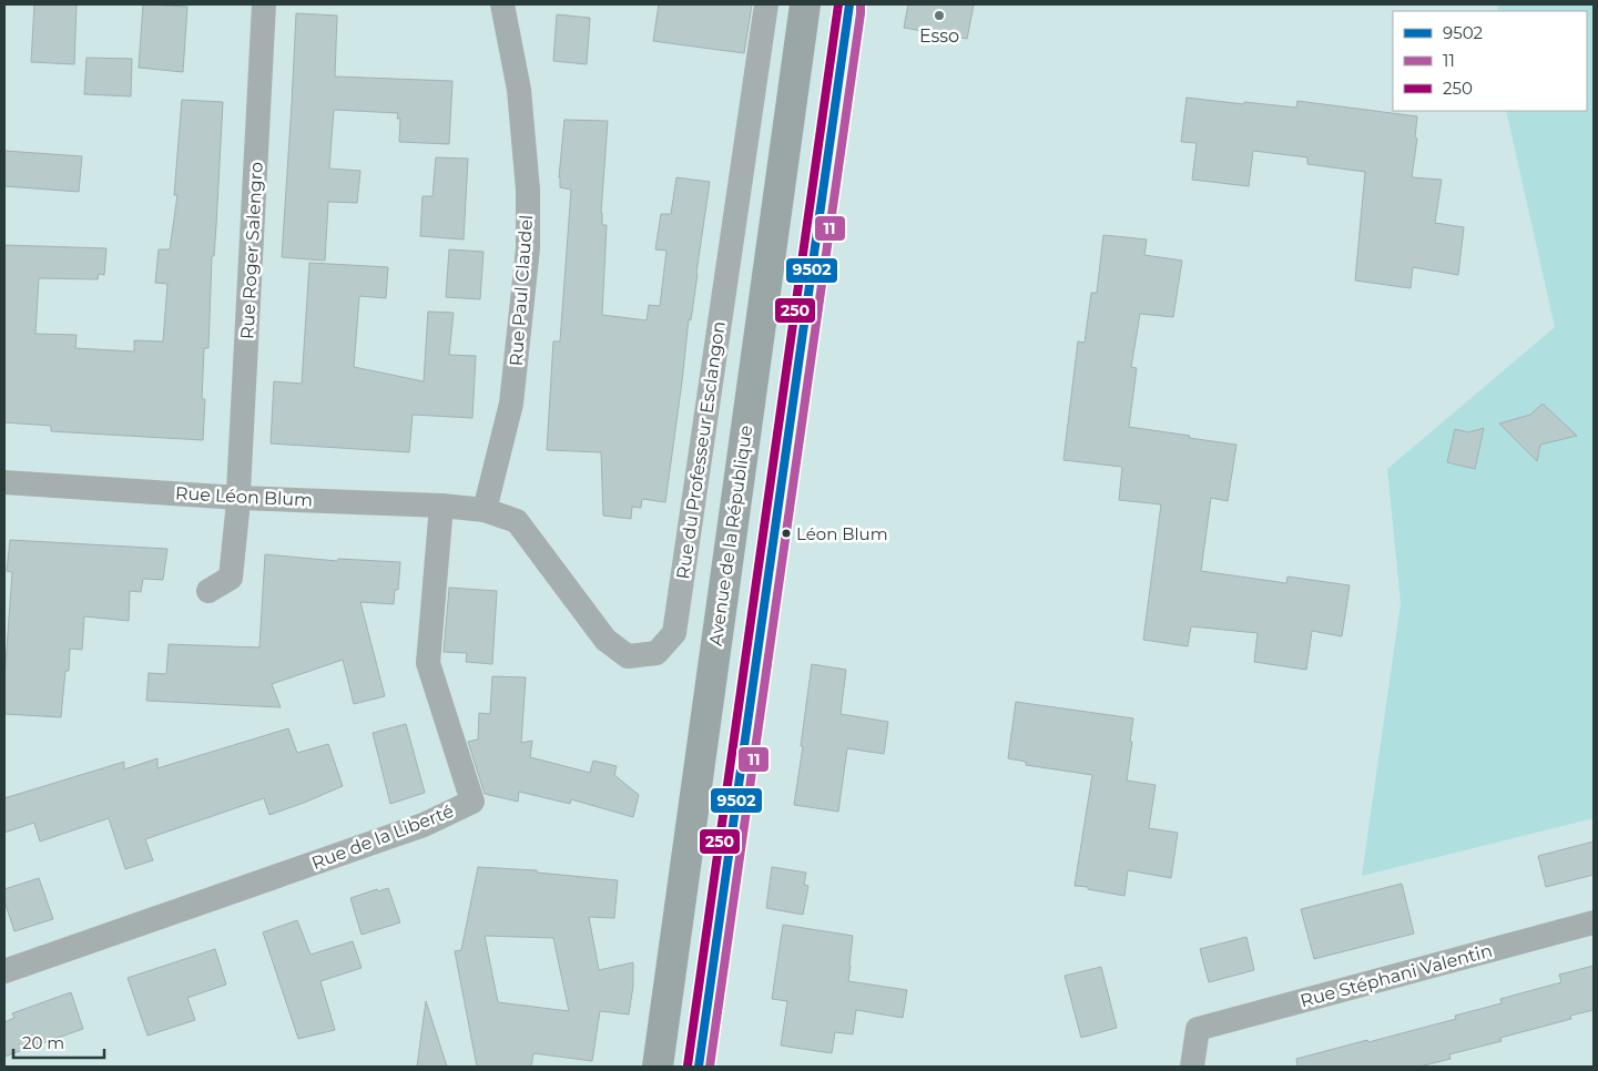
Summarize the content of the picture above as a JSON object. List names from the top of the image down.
{
  "streets": {
    "main road": ["Avenue de la République"],
    "street": [
      "Rue Roger Salengro",
      "Rue Paul Claudel",
      "Rue du Professeur Esclangon",
      "Rue Léon Blum",
      "Rue de la Liberté",
      "Rue Stéphani Valentin"
    ]
  },
  "crossings": [
    ["Rue Roger Salengro", "Rue Léon Blum"],
    ["Rue Paul Claudel", "Rue du Professeur Esclangon"],
    ["Rue Paul Claudel", "Rue Léon Blum"],
    ["Rue du Professeur Esclangon", "Rue Léon Blum"],
    ["Rue Léon Blum", "Rue de la Liberté"]
  ],
  "places": ["Esso", "Léon Blum"],
  "lines": ["transit line 9502", "transit line 11", "transit line 250"],
  "legend": ["9502", "11", "250"],
  "scale_bar": "20 m"
}
